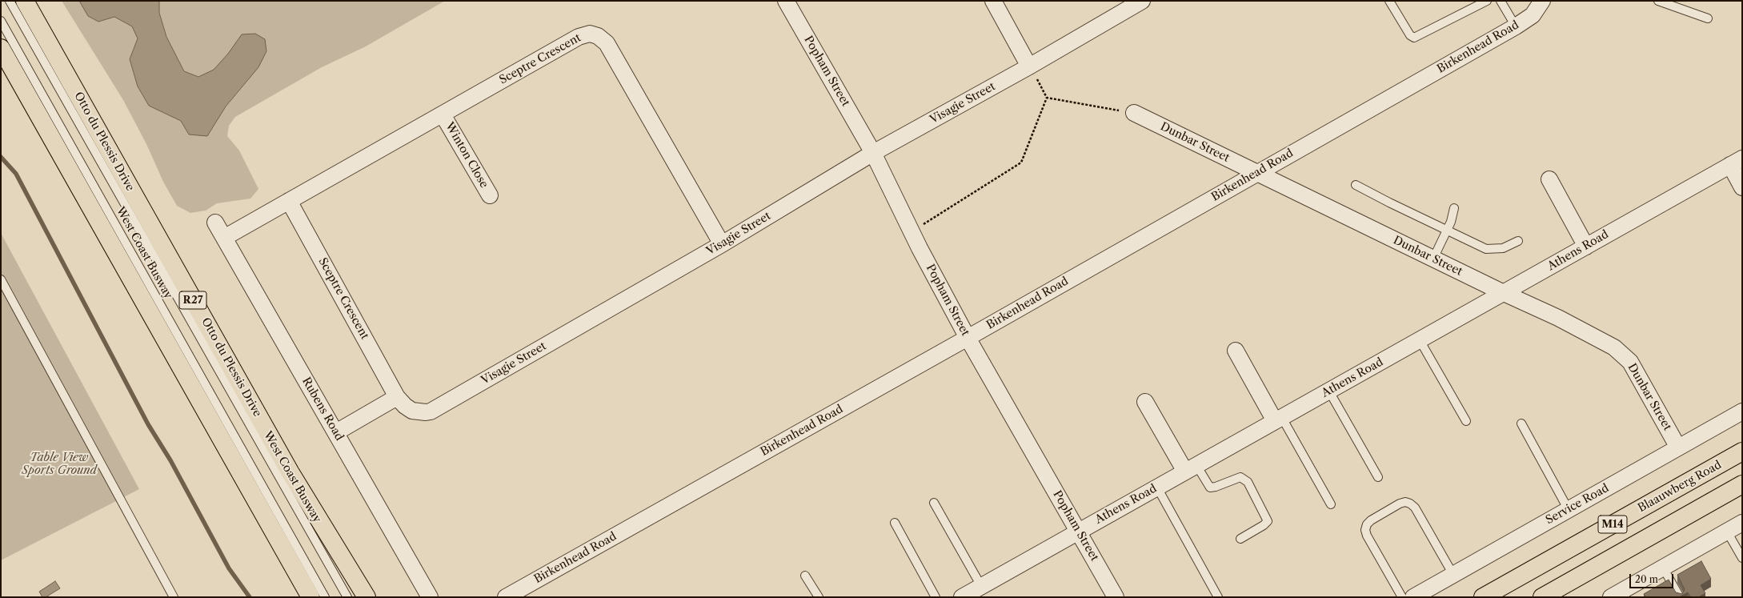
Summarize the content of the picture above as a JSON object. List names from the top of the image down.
{
  "streets": {
    "main road": [
      "Otto du Plessis Drive",
      "R27",
      "Blaauwberg Road",
      "M14"
    ],
    "street": [
      "Birkenhead Road",
      "Sceptre Crescent",
      "Popham Street",
      "Visagie Street",
      "Dunbar Street",
      "Winton Close",
      "Athens Road",
      "Rubens Road",
      "Service Road"
    ],
    "lane": ["West Coast Busway"]
  },
  "crossings": [
    ["Birkenhead Road", "Popham Street"],
    ["Birkenhead Road", "Dunbar Street"],
    ["Sceptre Crescent", "Visagie Street"],
    ["Sceptre Crescent", "Winton Close"],
    ["Sceptre Crescent", "Rubens Road"],
    ["Popham Street", "Visagie Street"],
    ["Popham Street", "Athens Road"],
    ["Dunbar Street", "Athens Road"],
    ["Dunbar Street", "Service Road"]
  ],
  "parks": ["Table View Sports Ground"],
  "scale_bar": "20 m"
}
